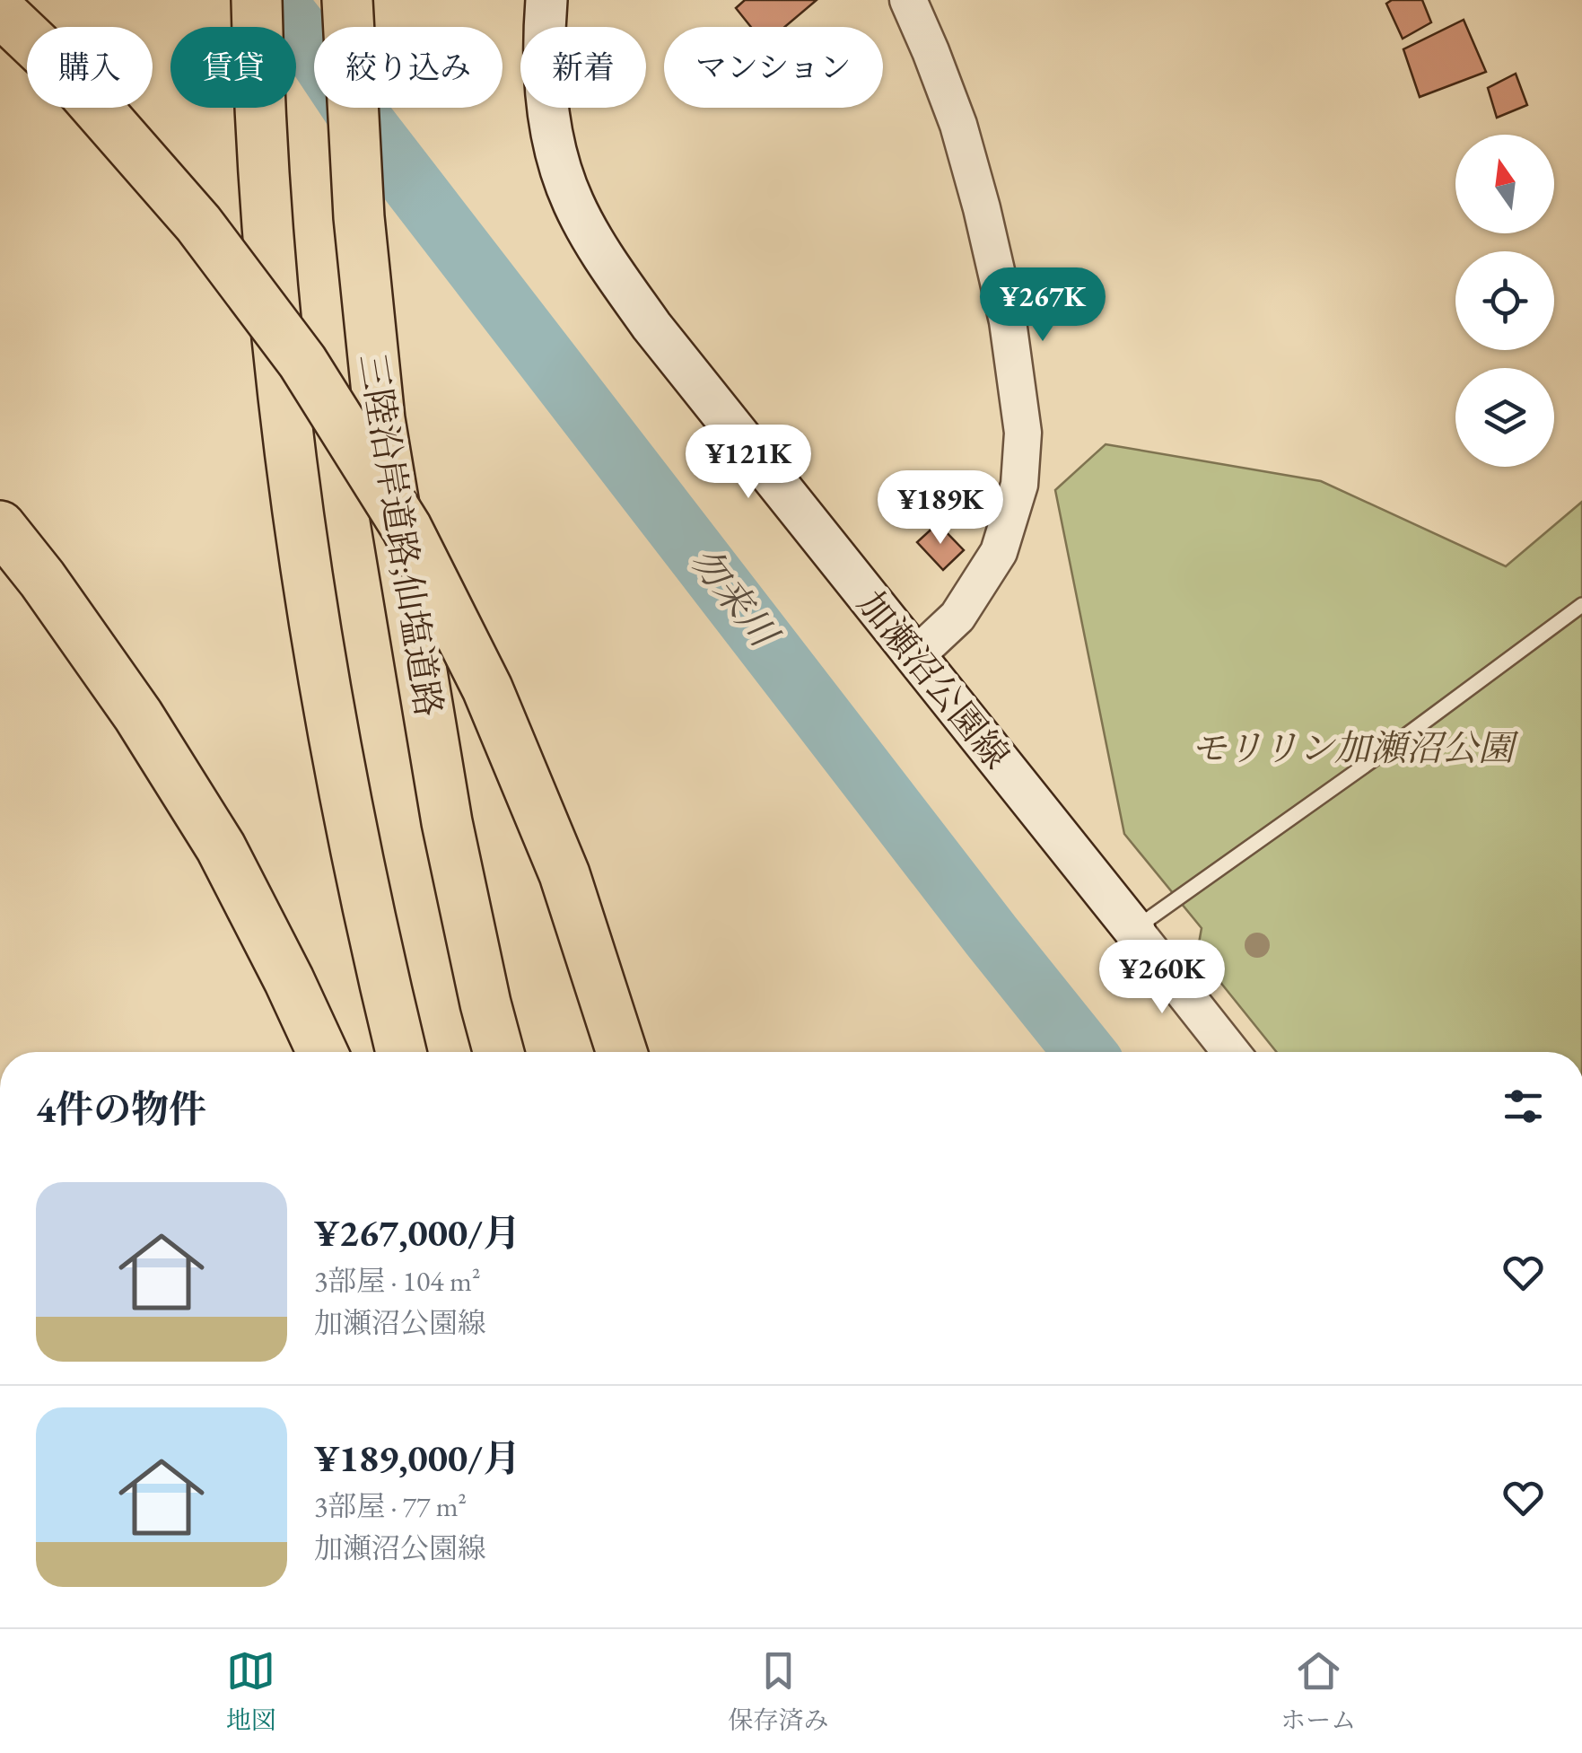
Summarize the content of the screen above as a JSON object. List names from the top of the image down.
{
  "streets": {
    "highway": ["三陸沿岸道路;仙塩道路"],
    "main road": ["加瀬沼公園線"]
  },
  "water": ["勿来川"],
  "parks": ["モリリン加瀬沼公園"],
  "north": "top",
  "page": {
    "chip": [
      "購入",
      "賃貸",
      "絞り込み",
      "新着",
      "マンション"
    ],
    "price": [
      "¥267K",
      "¥121K",
      "¥189K",
      "¥260K"
    ],
    "heading": "4件の物件",
    "list": [
      {
        "name": "¥267,000/月",
        "note": "3部屋 · 104 m² · 加瀬沼公園線"
      },
      {
        "name": "¥189,000/月",
        "note": "3部屋 · 77 m² · 加瀬沼公園線"
      }
    ],
    "tabs": ["地図", "保存済み", "ホーム"]
  }
}
